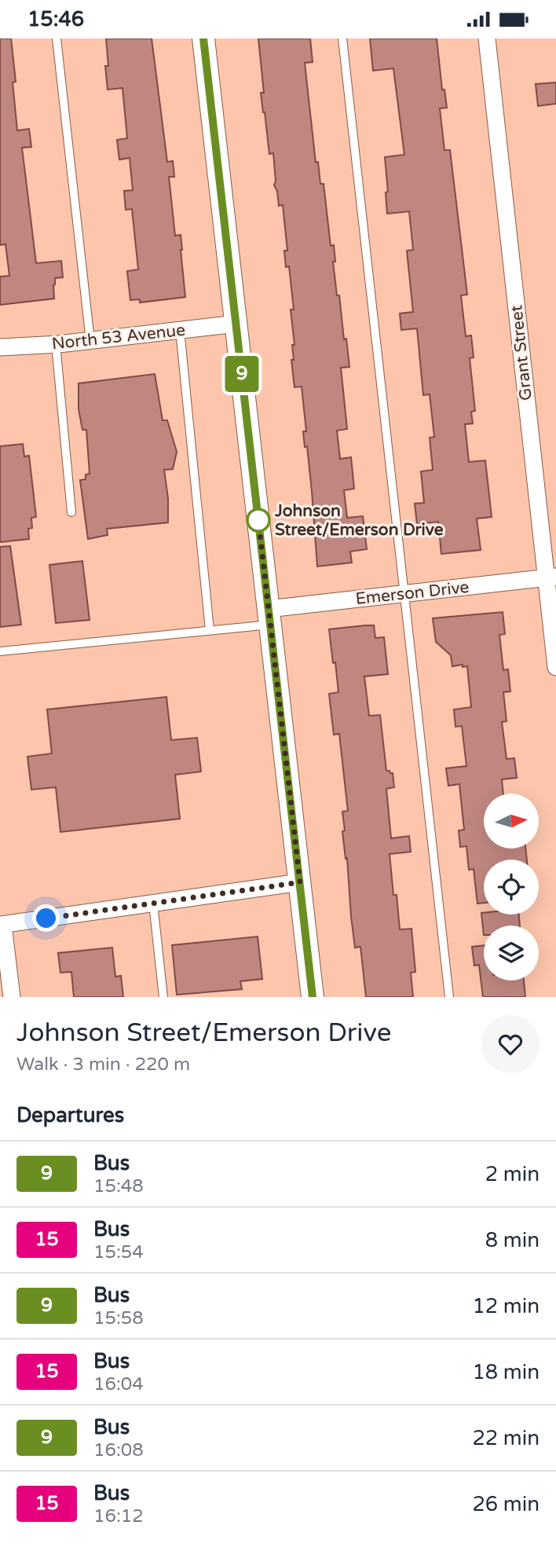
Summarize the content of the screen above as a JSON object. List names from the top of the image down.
{
  "streets": {
    "street": ["North 53 Avenue", "Grant Street", "Emerson Drive"]
  },
  "crossings": [
    ["Grant Street", "Emerson Drive"]
  ],
  "places": ["Johnson Street/Emerson Drive"],
  "lines": ["bus line 9"],
  "north": "right",
  "page": {
    "status": "15:46",
    "on_map": "9",
    "heading": [
      ["Johnson Street/Emerson Drive", "Walk · 3 min · 220 m"],
      "Departures"
    ],
    "list": [
      {
        "mark": "9",
        "name": "Bus",
        "note": "15:48",
        "value": "2 min"
      },
      {
        "mark": "15",
        "name": "Bus",
        "note": "15:54",
        "value": "8 min"
      },
      {
        "mark": "9",
        "name": "Bus",
        "note": "15:58",
        "value": "12 min"
      },
      {
        "mark": "15",
        "name": "Bus",
        "note": "16:04",
        "value": "18 min"
      },
      {
        "mark": "9",
        "name": "Bus",
        "note": "16:08",
        "value": "22 min"
      },
      {
        "mark": "15",
        "name": "Bus",
        "note": "16:12",
        "value": "26 min"
      }
    ]
  }
}
